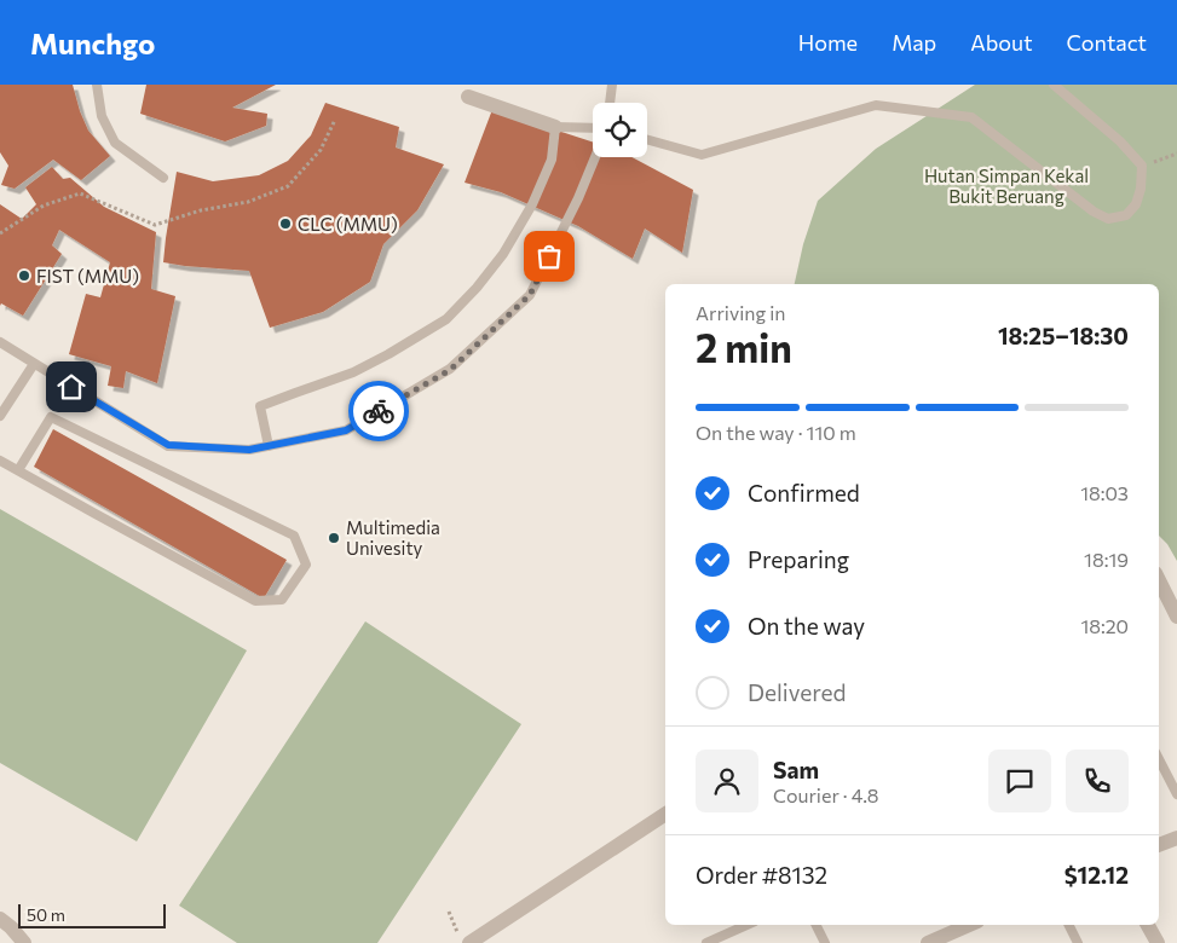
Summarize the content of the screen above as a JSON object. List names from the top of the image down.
{
  "parks": ["Hutan Simpan Kekal Bukit Beruang"],
  "places": ["CLC (MMU)", "FIST (MMU)", "Multimedia Univesity"],
  "scale_bar": "50 m",
  "page": {
    "header": "Munchgo",
    "nav": [
      "Home",
      "Map",
      "About",
      "Contact"
    ],
    "heading": ["2 min", "Arriving in", "18:25–18:30"],
    "panel": [
      "Sam",
      "Courier · 4.8",
      "Order #8132",
      "$12.12"
    ],
    "bar": "On the way · 110 m",
    "list": [
      ["Confirmed", "18:03"],
      ["Preparing", "18:19"],
      ["On the way", "18:20"],
      "Delivered"
    ],
    "scale": "50 m"
  }
}
